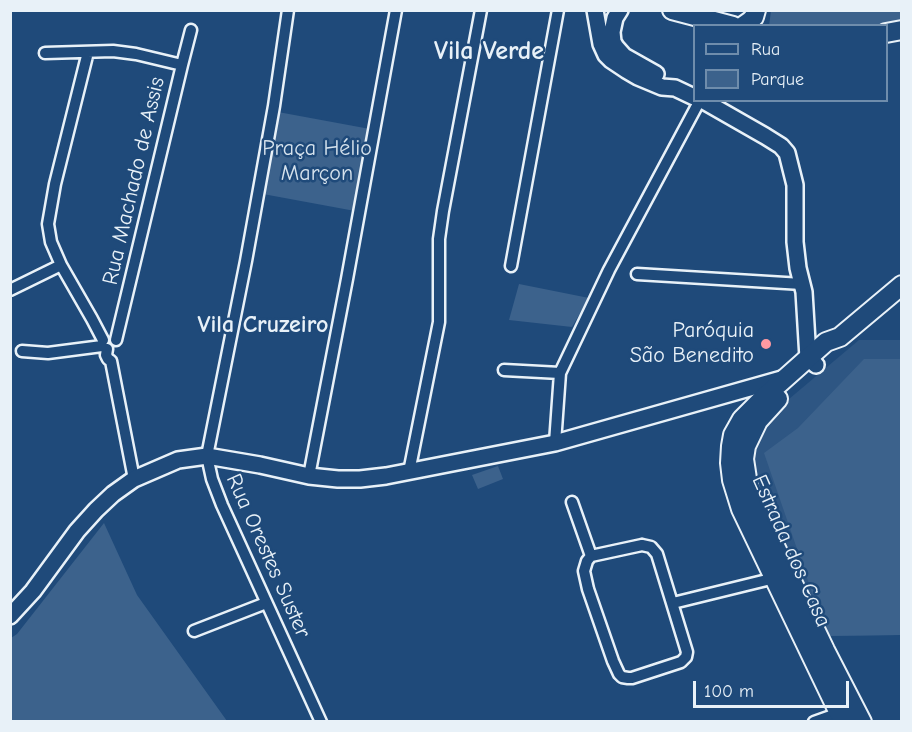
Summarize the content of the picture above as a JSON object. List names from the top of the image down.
{
  "streets": {
    "main road": ["Estrada dos Casa"],
    "street": ["Rua Machado de Assis", "Rua Orestes Suster"]
  },
  "districts": ["Vila Verde", "Vila Cruzeiro"],
  "parks": ["Praça Hélio Marçon"],
  "places": ["Paróquia São Benedito"],
  "legend": ["Rua", "Parque"],
  "scale_bar": "100 m"
}
